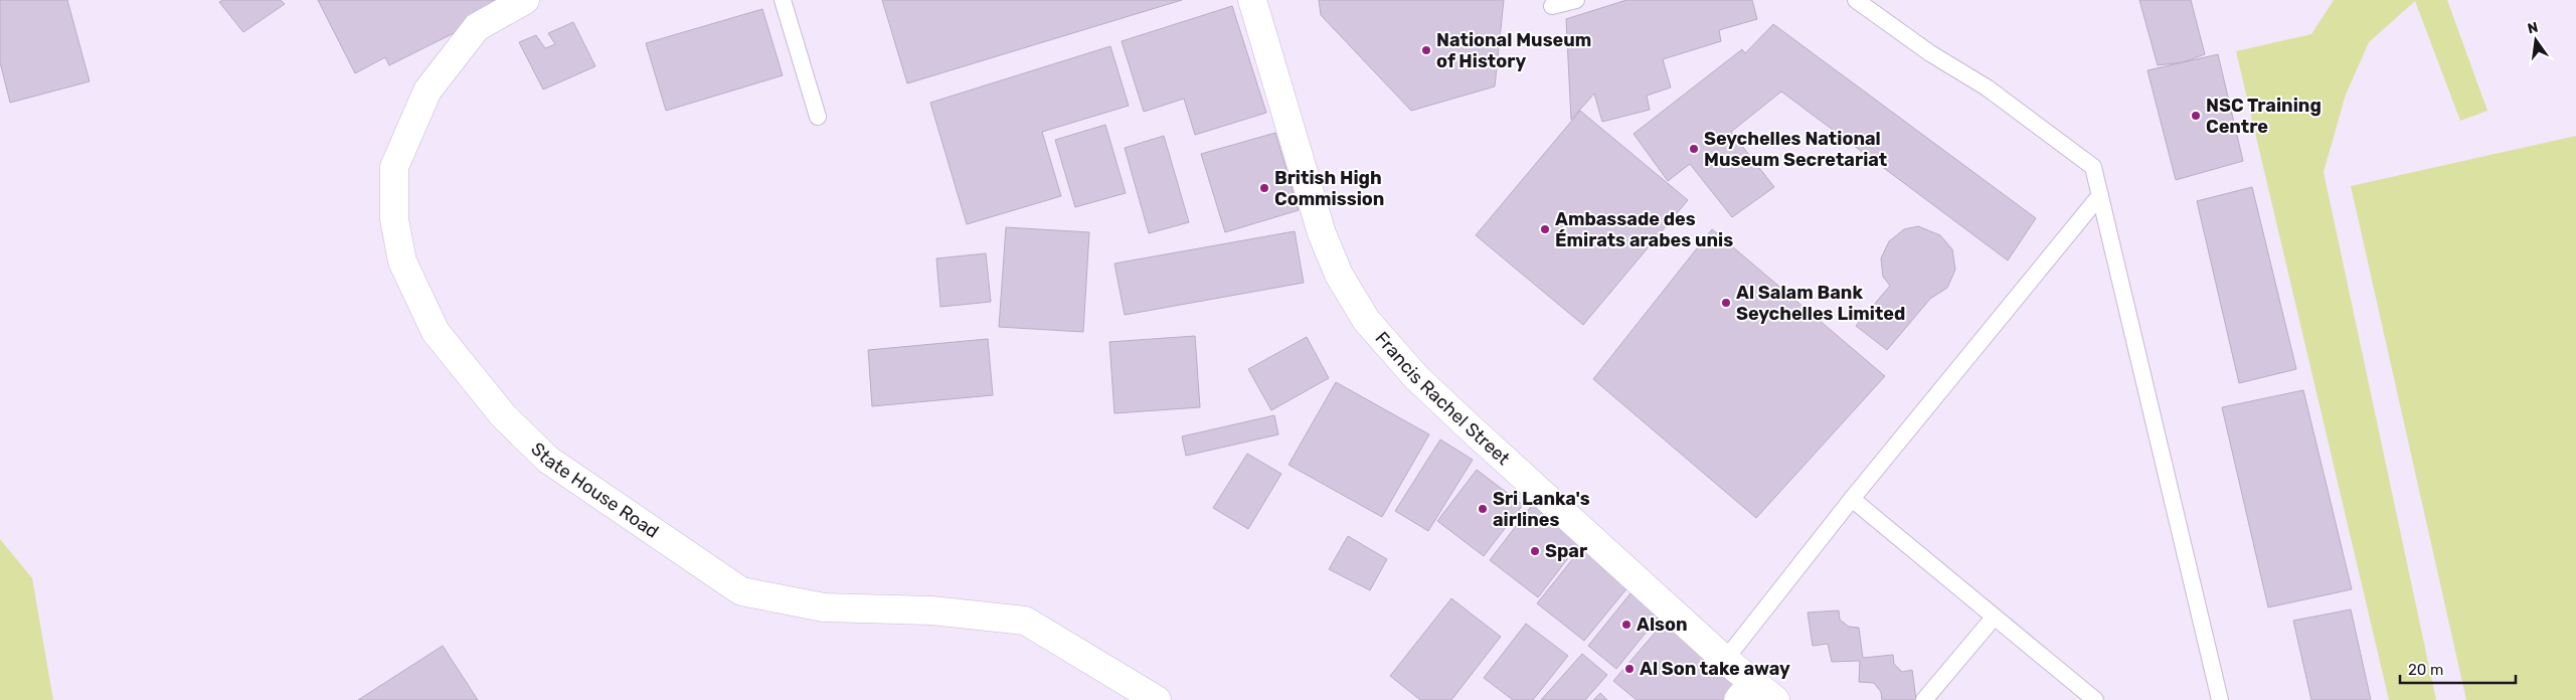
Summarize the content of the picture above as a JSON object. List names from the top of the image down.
{
  "streets": {
    "street": ["Francis Rachel Street", "State House Road"]
  },
  "places": [
    "National Museum of History",
    "NSC Training Centre",
    "Seychelles National Museum Secretariat",
    "British High Commission",
    "Ambassade des Émirats arabes unis",
    "Al Salam Bank Seychelles Limited",
    "Sri Lanka's airlines",
    "Spar",
    "Alson",
    "Al Son take away"
  ],
  "scale_bar": "20 m",
  "north": "top"
}
